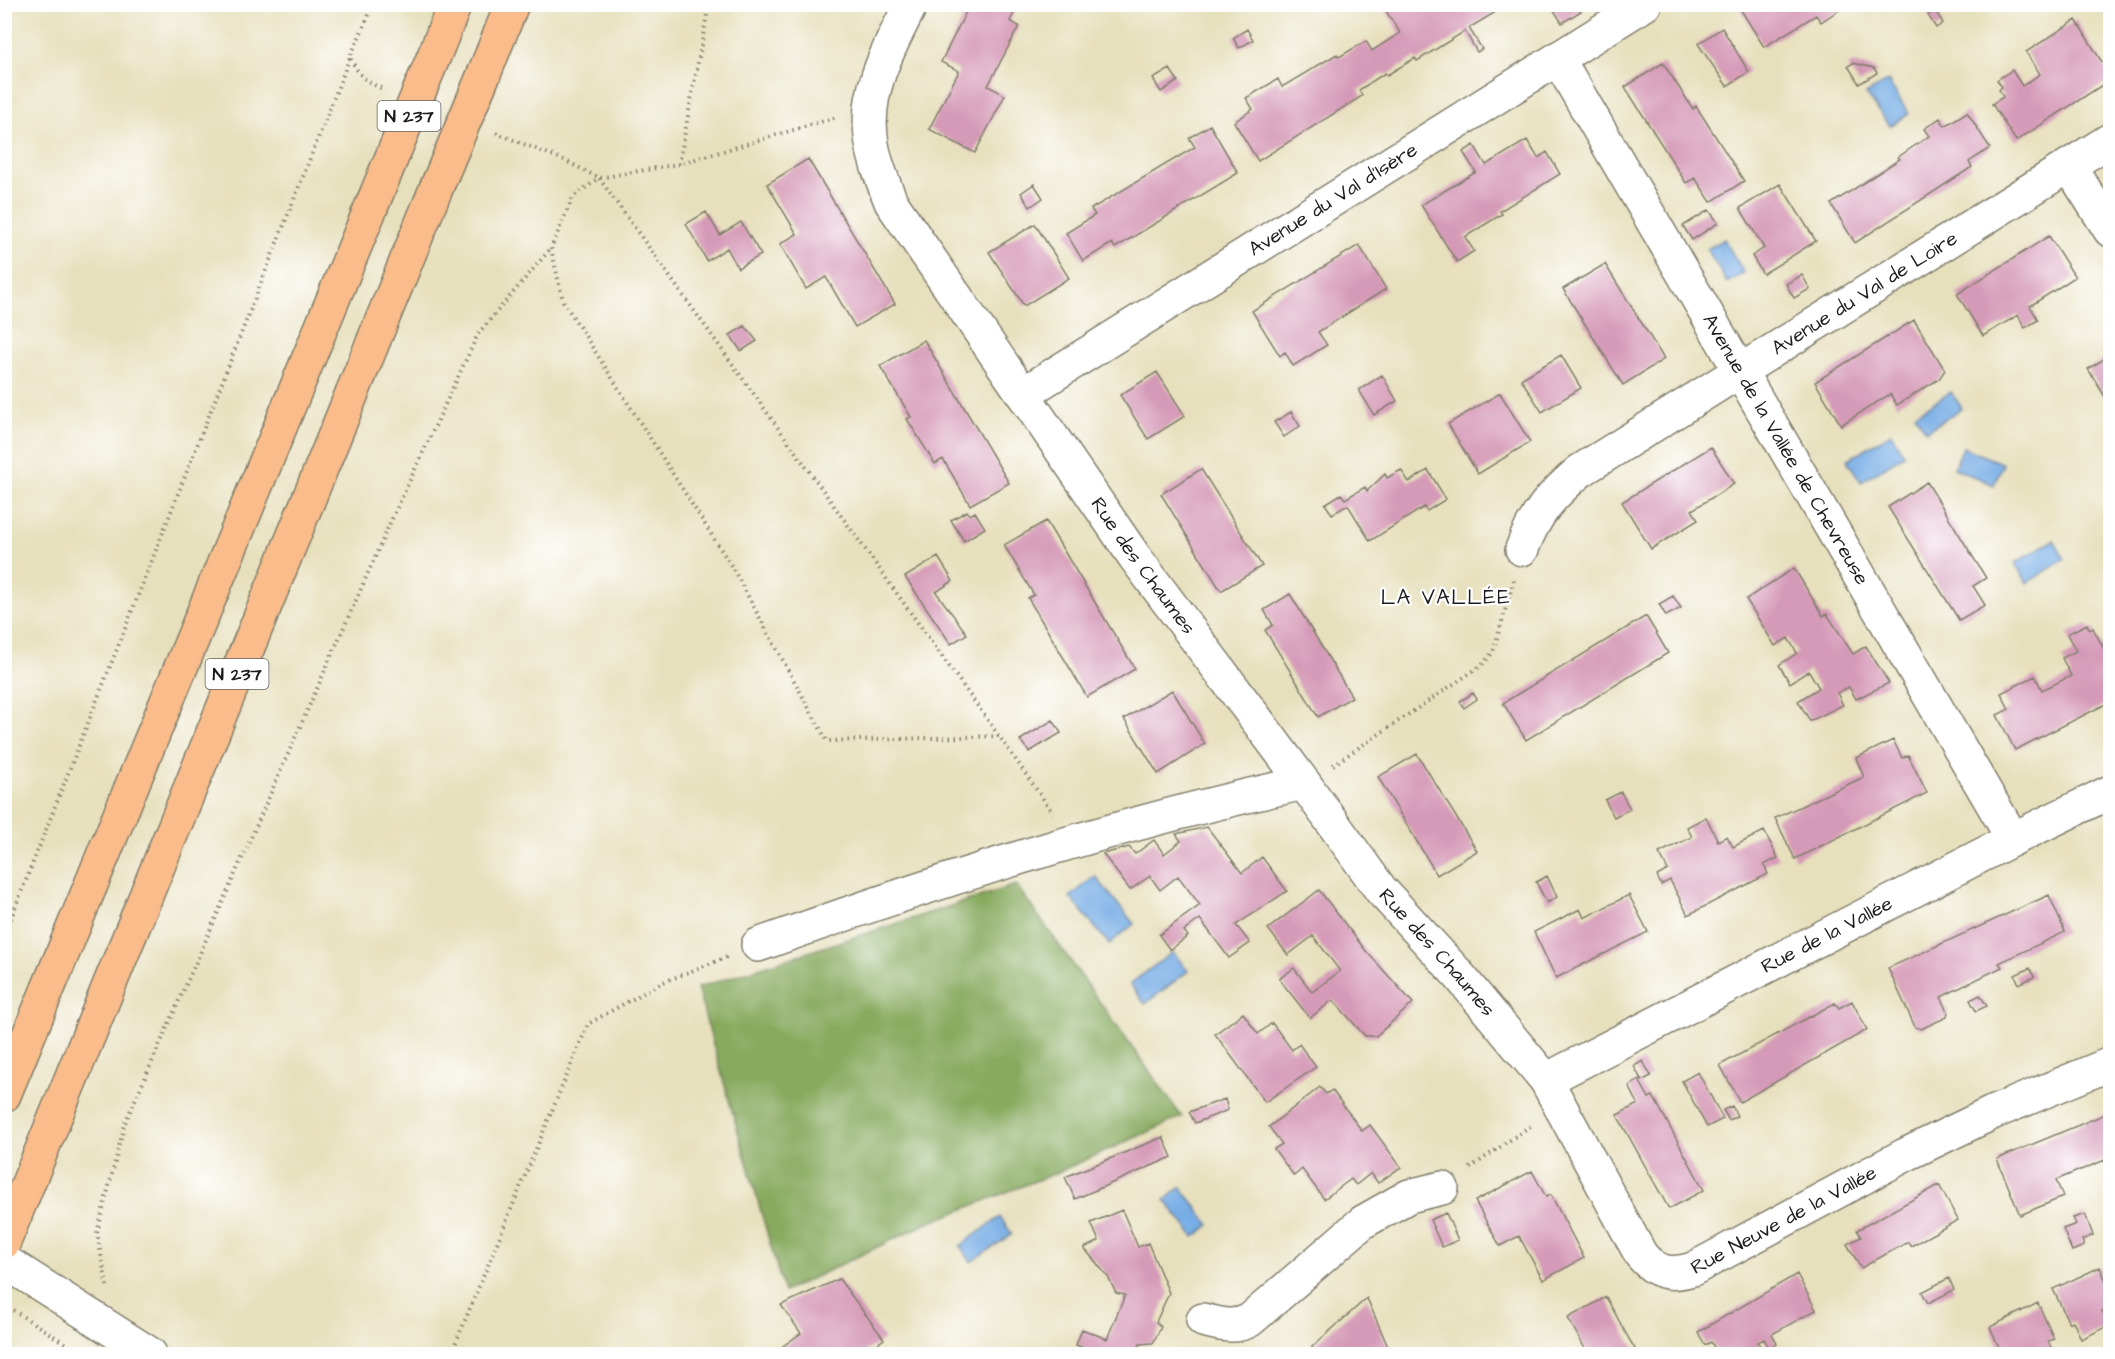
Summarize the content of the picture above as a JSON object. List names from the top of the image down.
{
  "streets": {
    "highway": ["N 237"],
    "street": [
      "Avenue du Val d'Isère",
      "Avenue du Val de Loire",
      "Avenue de la Vallée de Chevreuse",
      "Rue des Chaumes",
      "Rue de la Vallée",
      "Rue Neuve de la Vallée"
    ]
  },
  "crossings": [
    ["Avenue du Val d'Isère", "Avenue de la Vallée de Chevreuse"],
    ["Avenue du Val d'Isère", "Rue des Chaumes"],
    ["Avenue du Val de Loire", "Avenue de la Vallée de Chevreuse"],
    ["Avenue de la Vallée de Chevreuse", "Rue de la Vallée"],
    ["Rue des Chaumes", "Rue de la Vallée"],
    ["Rue des Chaumes", "Rue Neuve de la Vallée"],
    ["Rue de la Vallée", "Rue Neuve de la Vallée"]
  ],
  "districts": ["LA VALLÉE"]
}
